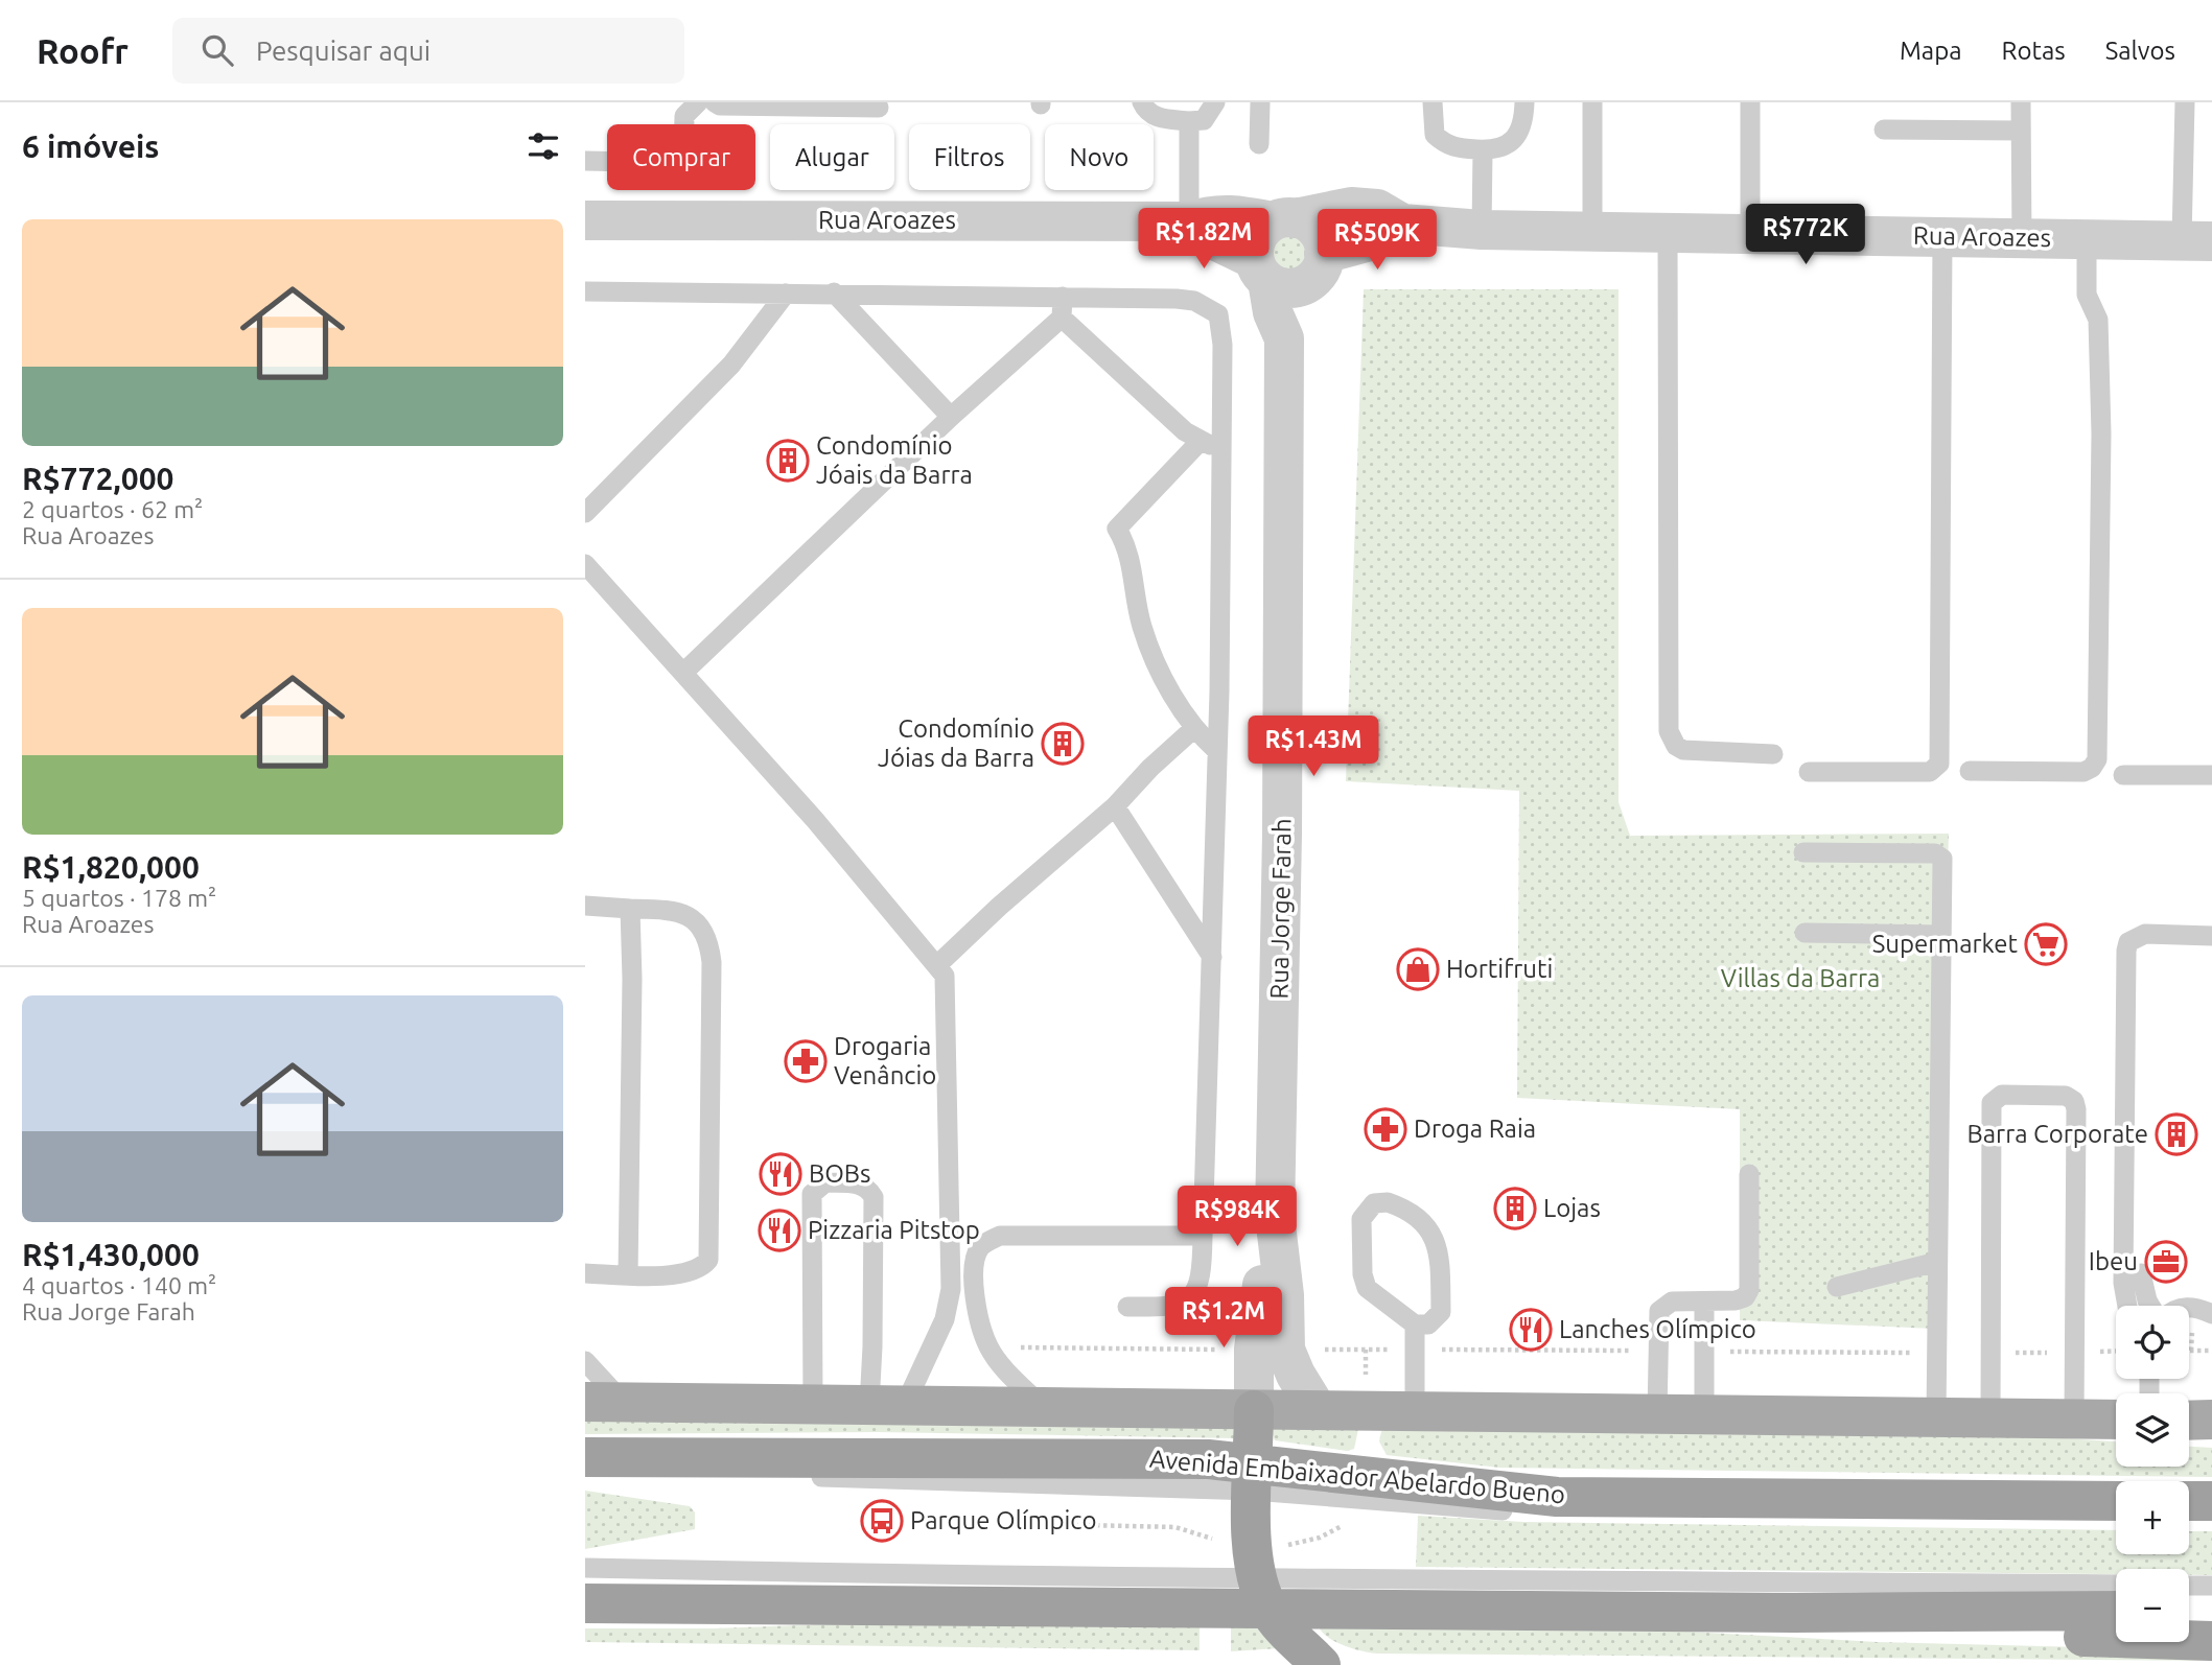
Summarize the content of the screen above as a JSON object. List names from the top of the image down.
{
  "streets": {
    "highway": ["Avenida Embaixador Abelardo Bueno"],
    "street": ["Rua Aroazes", "Rua Jorge Farah"]
  },
  "crossings": [
    ["Rua Aroazes", "Rua Jorge Farah"],
    ["Rua Jorge Farah", "Avenida Embaixador Abelardo Bueno"]
  ],
  "parks": ["Villas da Barra"],
  "places": {
    "building": [
      "Condomínio Jóais da Barra",
      "Condomínio Jóias da Barra",
      "Barra Corporate",
      "Lojas"
    ],
    "supermarket": ["Supermarket"],
    "shop": ["Hortifruti"],
    "pharmacy": ["Drogaria Venâncio", "Droga Raia"],
    "restaurant": ["BOBs", "Pizzaria Pitstop", "Lanches Olímpico"],
    "office": ["Ibeu"],
    "bus stop": ["Parque Olímpico"]
  },
  "page": {
    "header": "Roofr",
    "search": "Pesquisar aqui",
    "nav": ["Mapa", "Rotas", "Salvos"],
    "heading": "6 imóveis",
    "chip": [
      "Comprar",
      "Alugar",
      "Filtros",
      "Novo"
    ],
    "list": [
      {
        "name": "R$772,000",
        "note": "2 quartos · 62 m² · Rua Aroazes"
      },
      {
        "name": "R$1,820,000",
        "note": "5 quartos · 178 m² · Rua Aroazes"
      },
      {
        "name": "R$1,430,000",
        "note": "4 quartos · 140 m² · Rua Jorge Farah"
      }
    ],
    "price": [
      "R$772K",
      "R$1.82M",
      "R$509K",
      "R$1.43M",
      "R$984K",
      "R$1.2M"
    ],
    "map_buttons": ["+", "−"]
  }
}
